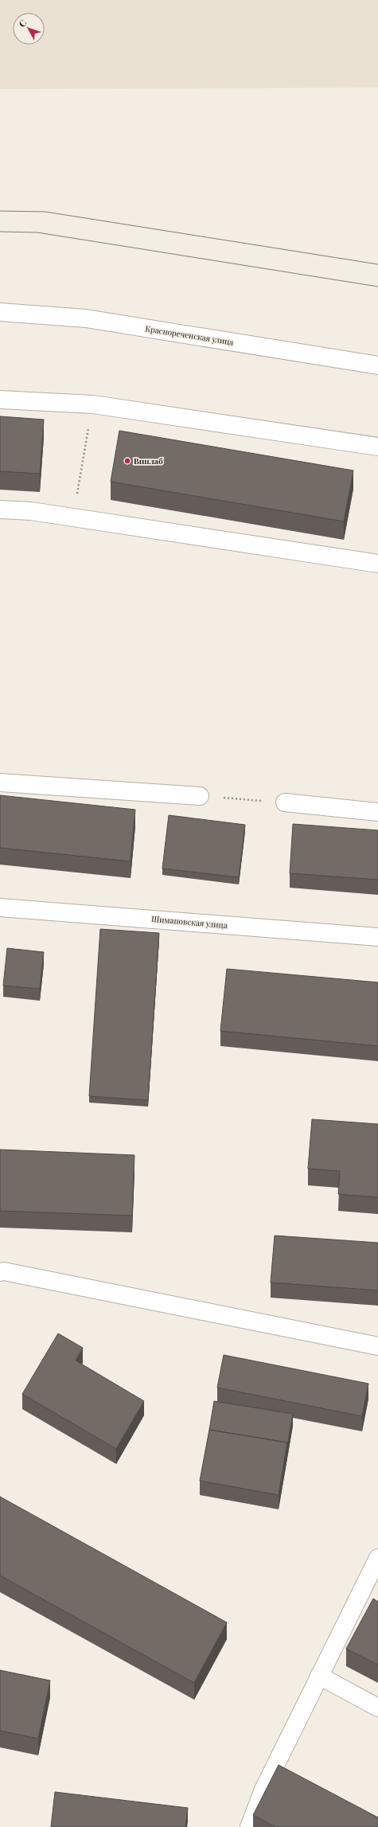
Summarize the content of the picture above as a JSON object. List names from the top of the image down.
{
  "streets": {
    "main road": ["Краснореченская улица", "Шимановская улица"]
  },
  "places": ["Винлаб"],
  "north": "top left"
}
